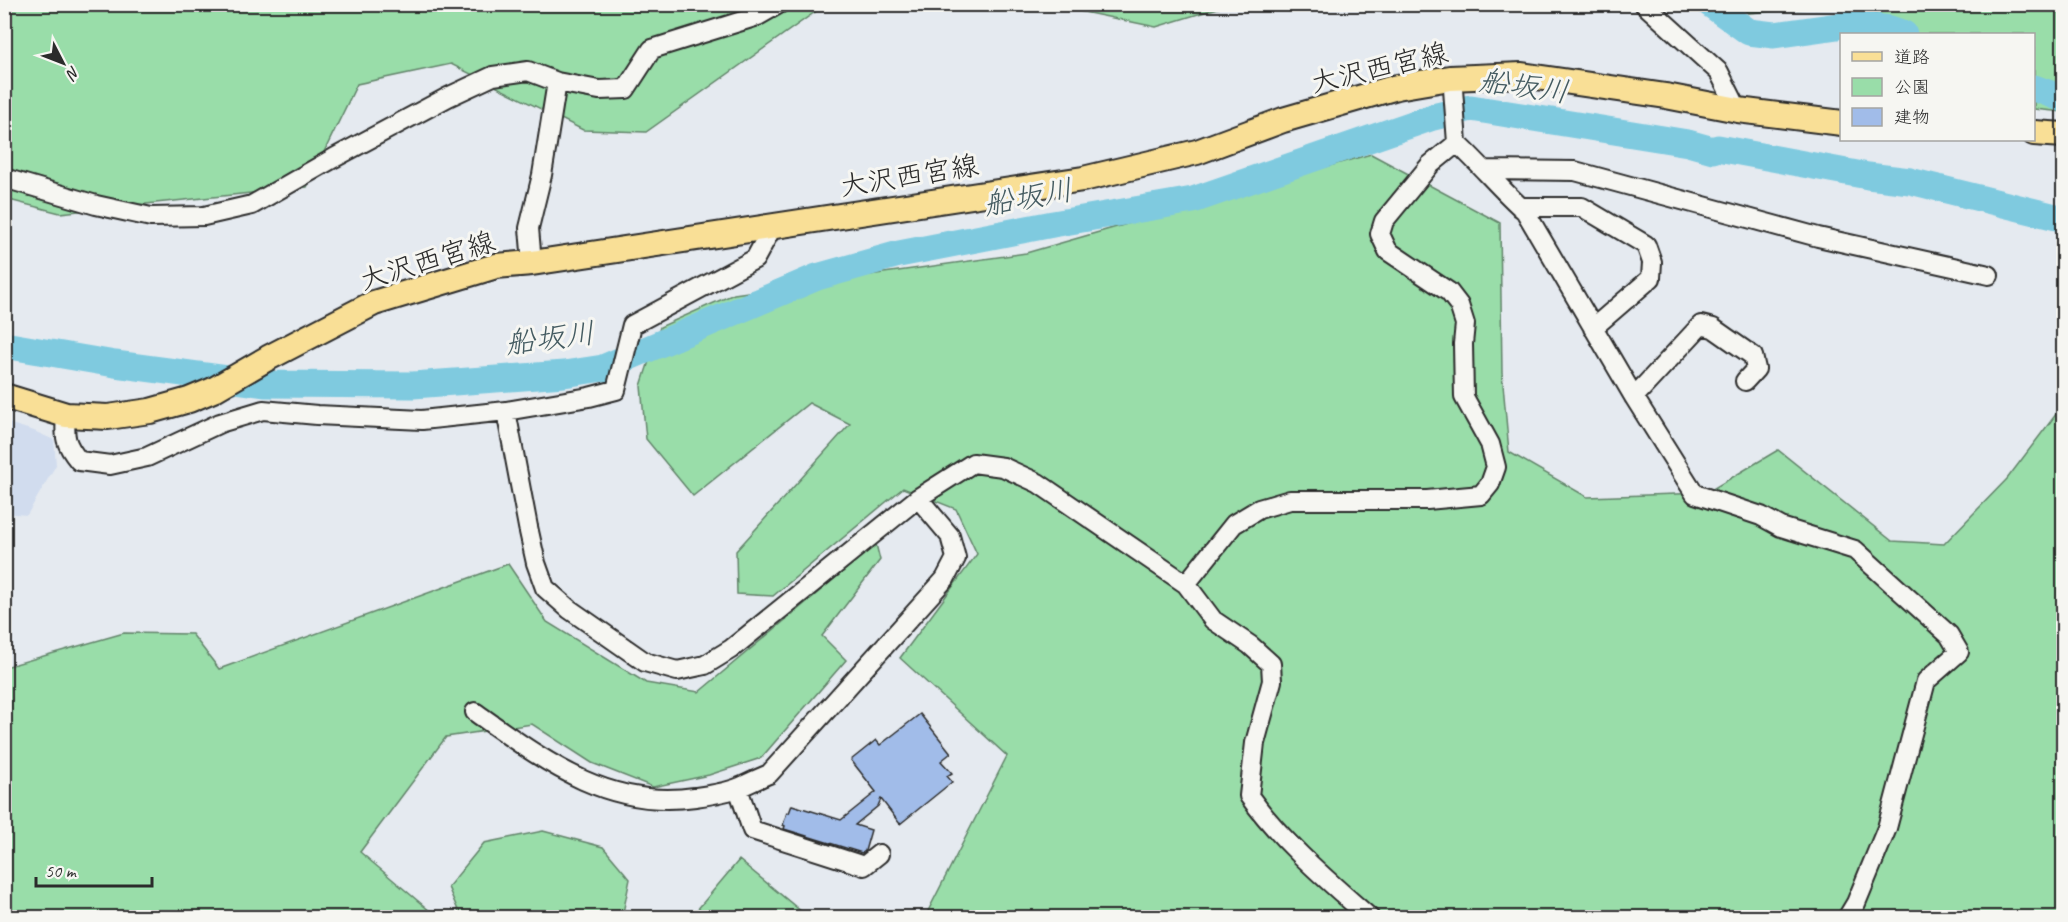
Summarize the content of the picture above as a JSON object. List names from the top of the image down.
{
  "streets": {
    "main road": ["大沢西宮線"]
  },
  "water": ["船坂川"],
  "legend": ["道路", "公園", "建物"],
  "scale_bar": "50 m",
  "north": "bottom right"
}
